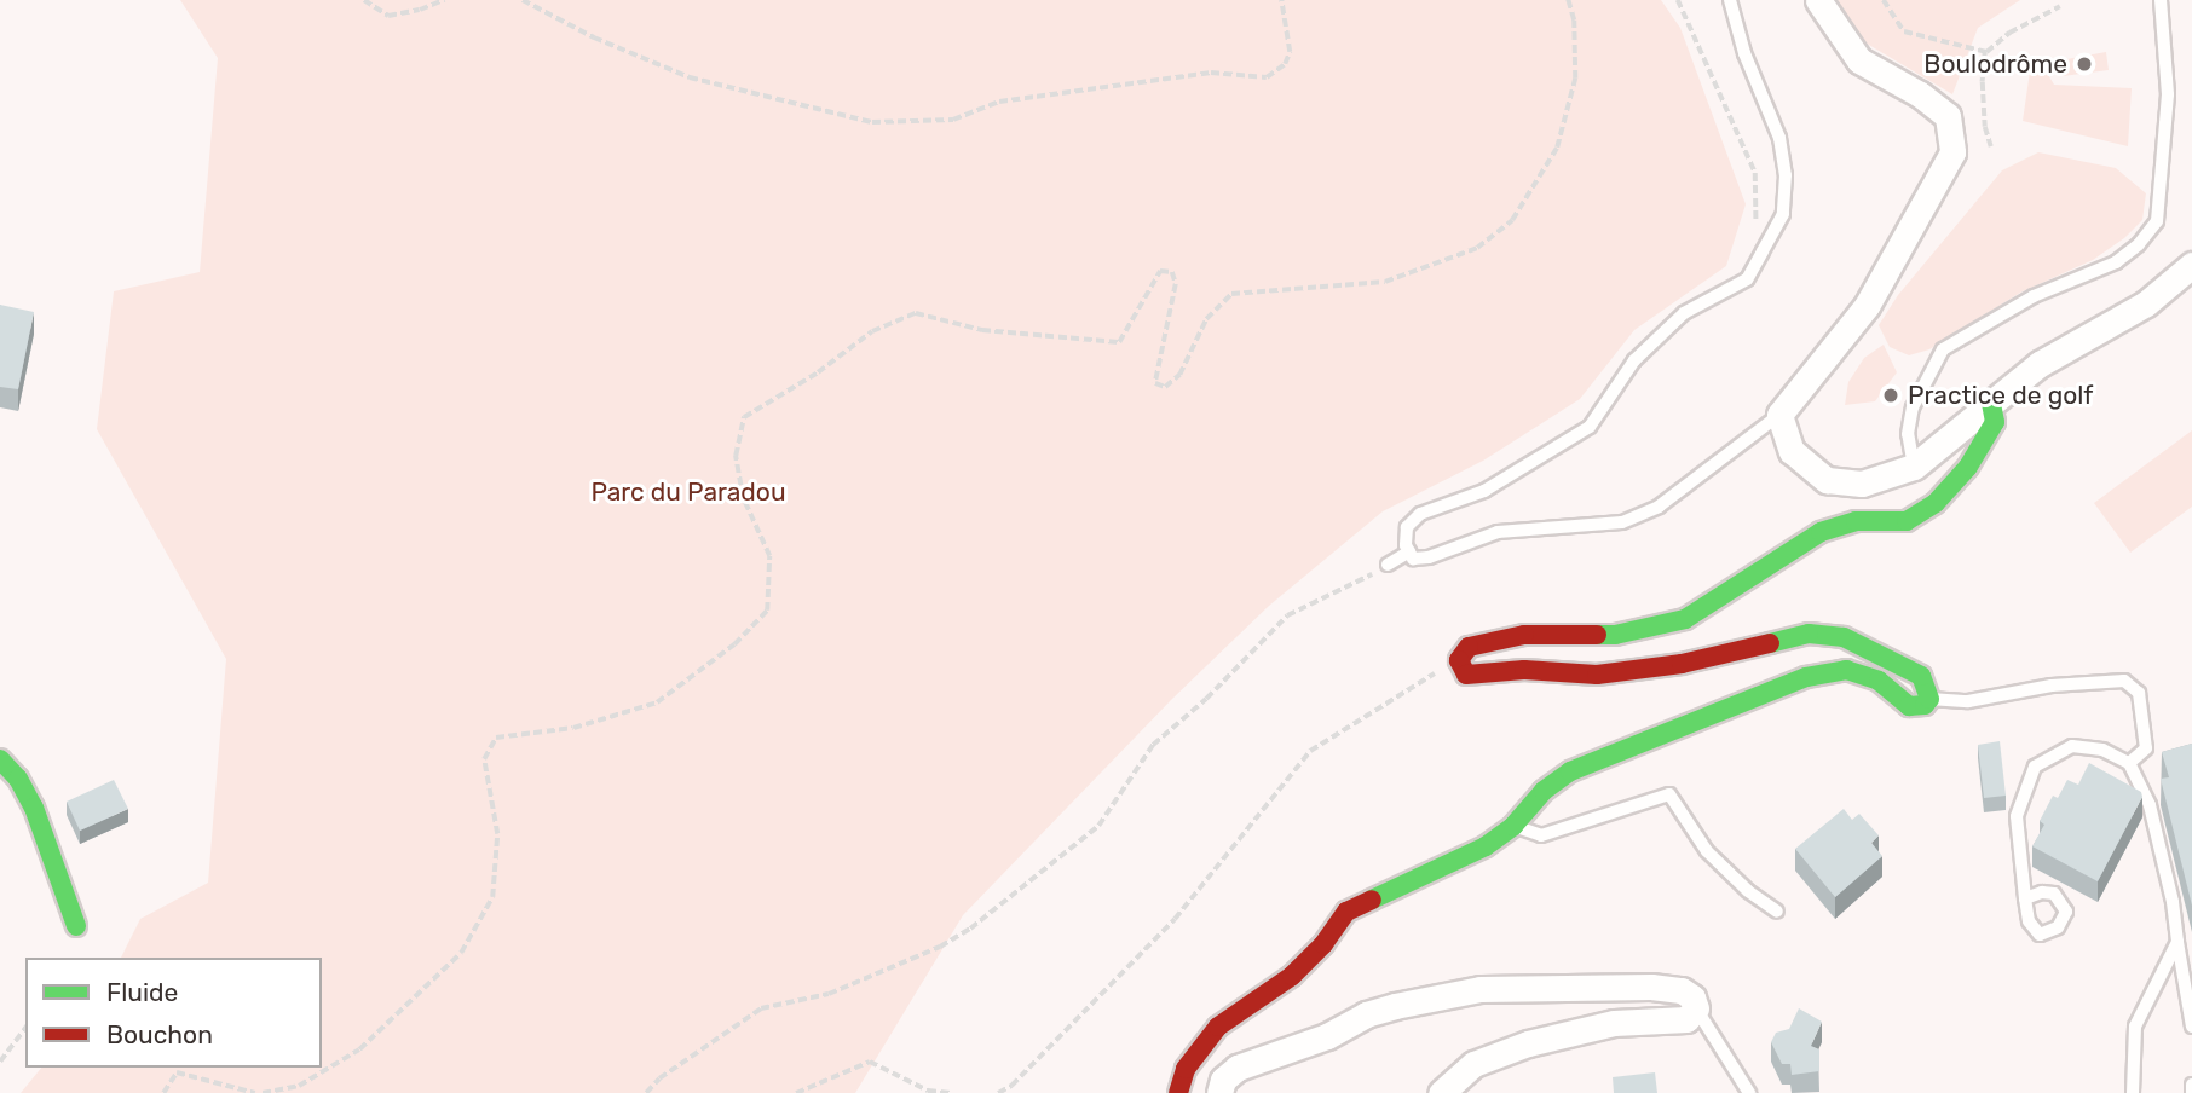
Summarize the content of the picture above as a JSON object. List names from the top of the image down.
{
  "parks": ["Parc du Paradou"],
  "places": ["Boulodrôme", "Practice de golf"],
  "legend": ["Fluide", "Bouchon"]
}
